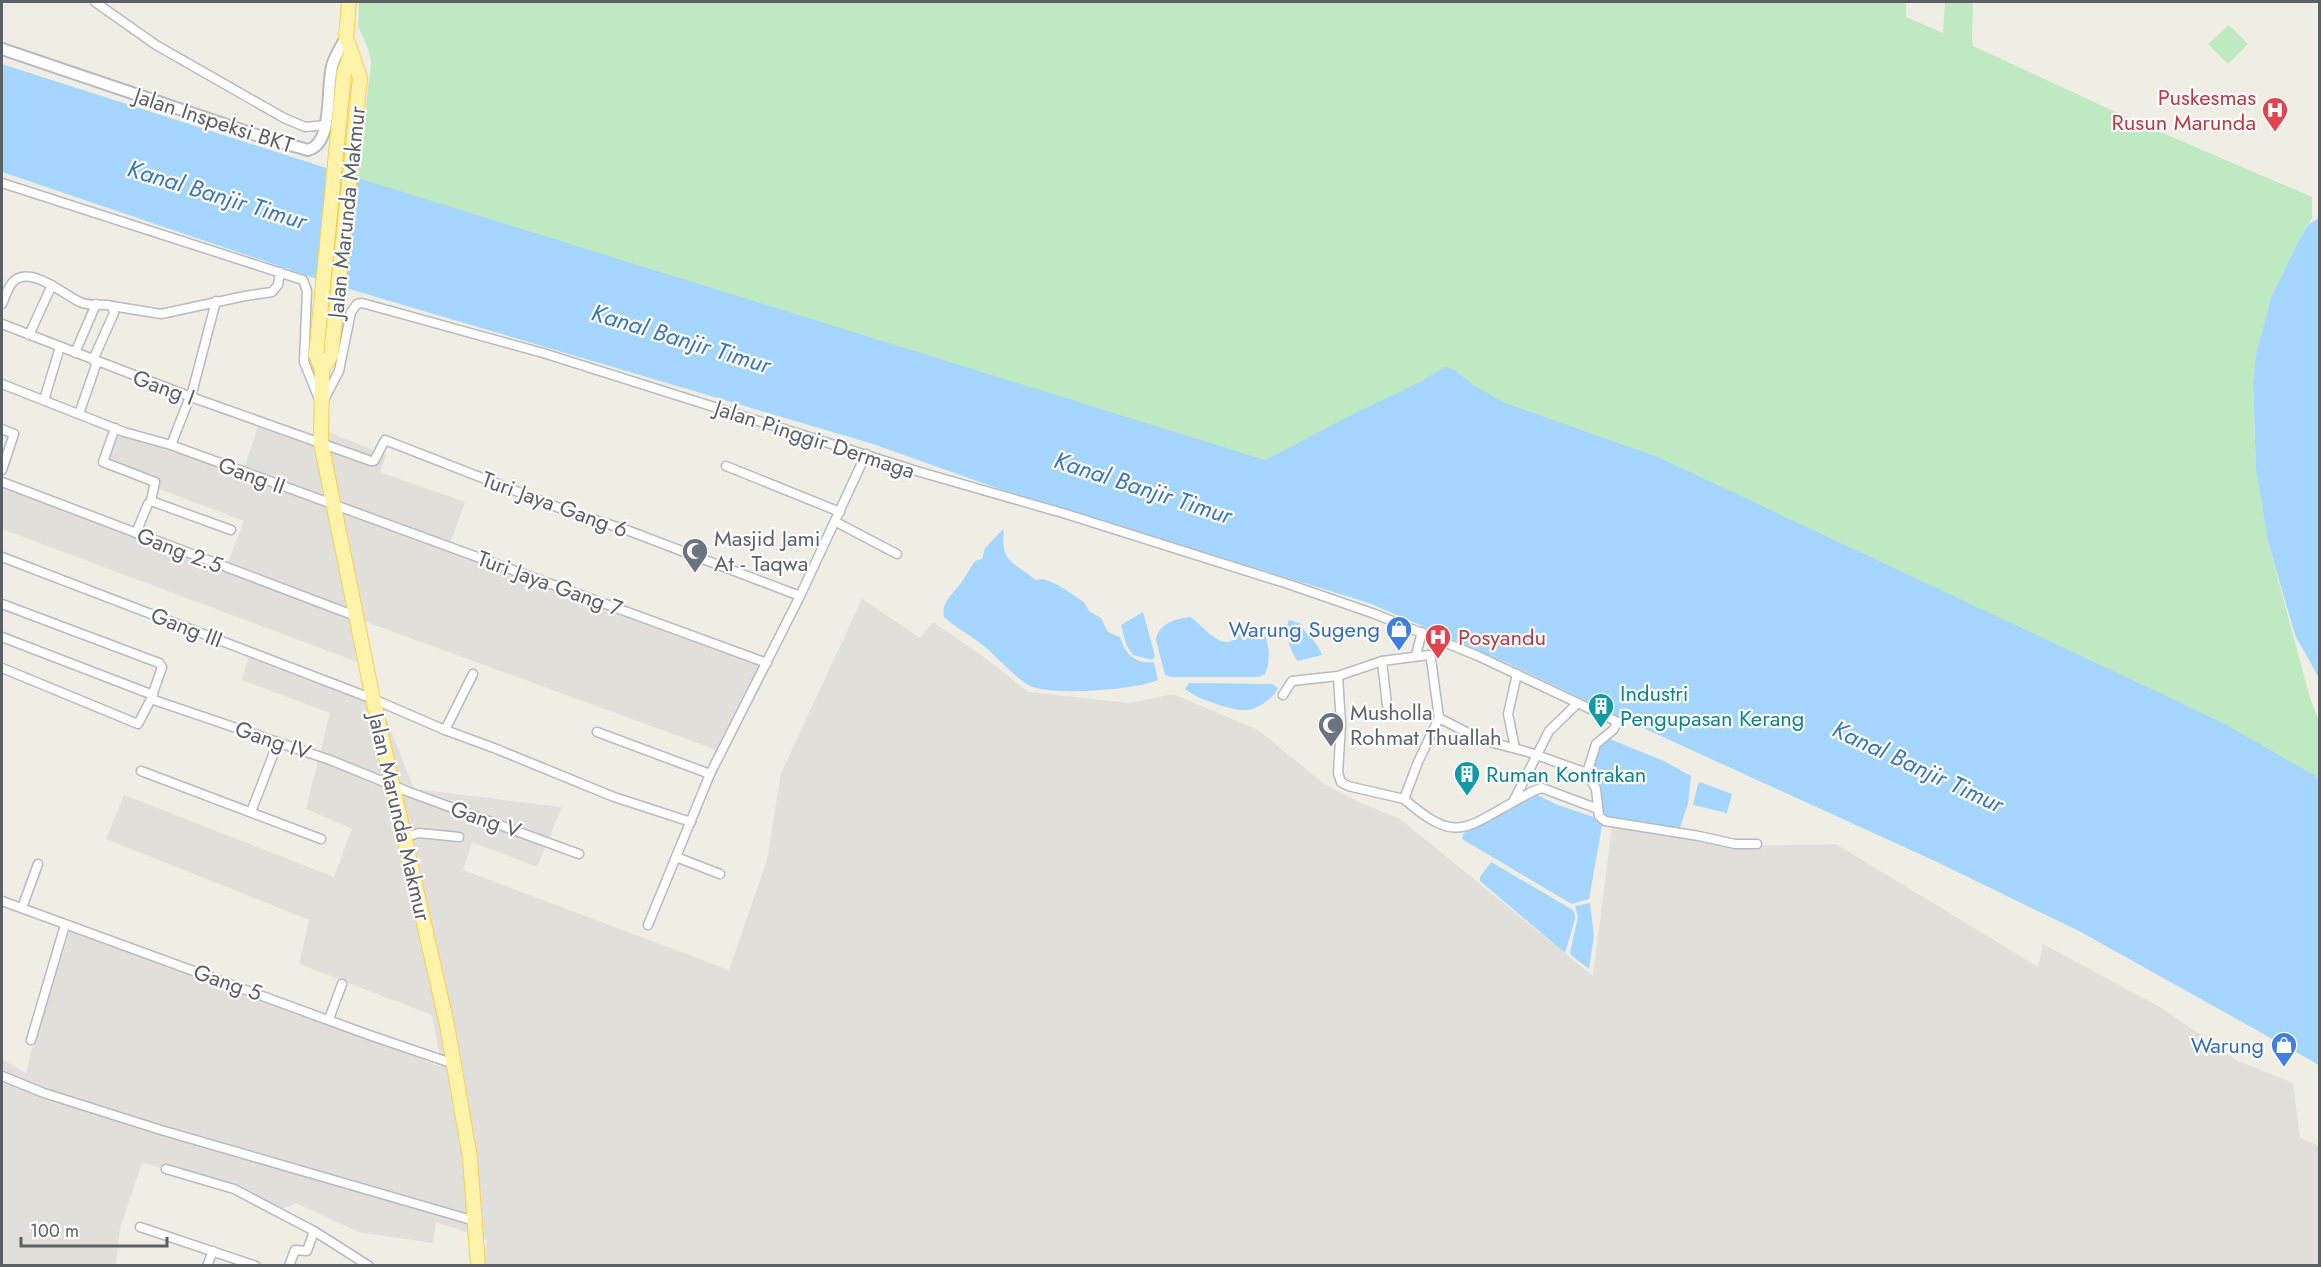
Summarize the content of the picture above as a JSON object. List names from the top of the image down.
{
  "streets": {
    "main road": ["Jalan Marunda Makmur"],
    "street": [
      "Jalan Inspeksi BKT",
      "Gang I",
      "Jalan Pinggir Dermaga",
      "Gang II",
      "Turi Jaya Gang 6",
      "Gang 2.5",
      "Turi Jaya Gang 7",
      "Gang III",
      "Gang IV",
      "Gang V",
      "Gang 5"
    ]
  },
  "crossings": [
    ["Jalan Inspeksi BKT", "Jalan Marunda Makmur"],
    ["Jalan Marunda Makmur", "Gang I"],
    ["Jalan Marunda Makmur", "Jalan Pinggir Dermaga"],
    ["Jalan Marunda Makmur", "Gang II"],
    ["Jalan Marunda Makmur", "Turi Jaya Gang 6"],
    ["Jalan Marunda Makmur", "Gang 2.5"],
    ["Jalan Marunda Makmur", "Turi Jaya Gang 7"],
    ["Jalan Marunda Makmur", "Gang III"],
    ["Jalan Marunda Makmur", "Gang IV"],
    ["Jalan Marunda Makmur", "Gang V"],
    ["Jalan Marunda Makmur", "Gang 5"],
    ["Gang I", "Turi Jaya Gang 6"],
    ["Gang II", "Turi Jaya Gang 7"],
    ["Gang IV", "Gang V"]
  ],
  "water": ["Kanal Banjir Timur"],
  "places": {
    "hospital": ["Puskesmas Rusun Marunda", "Posyandu"],
    "mosque": ["Masjid Jami At - Taqwa", "Musholla Rohmat Thuallah"],
    "shop": ["Warung Sugeng", "Warung"],
    "building": ["Industri Pengupasan Kerang", "Ruman Kontrakan"]
  },
  "scale_bar": "100 m"
}
